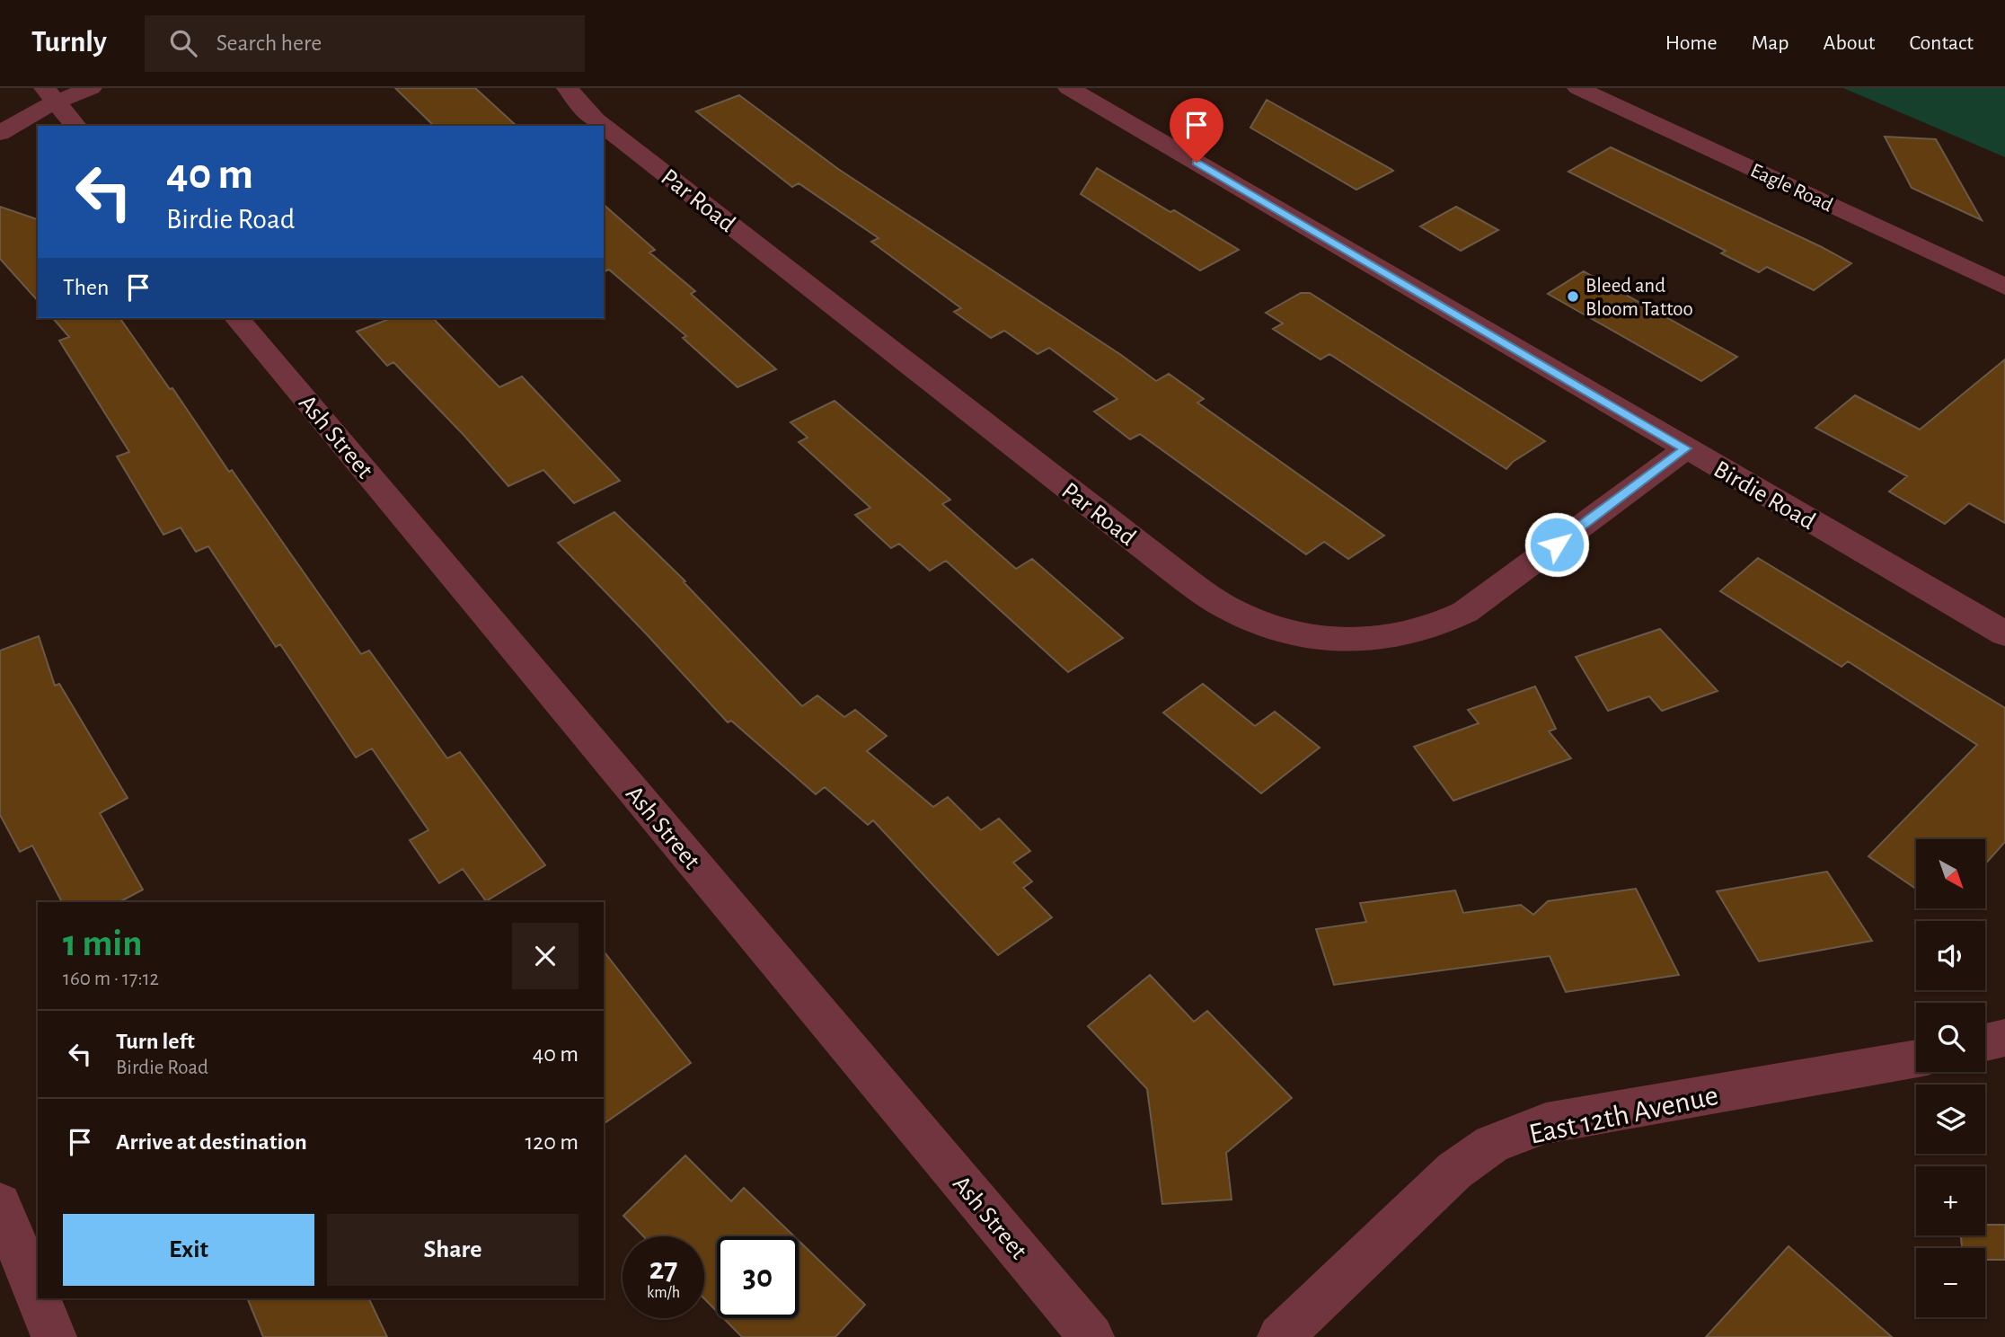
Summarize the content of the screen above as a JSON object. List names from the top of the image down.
{
  "streets": {
    "street": [
      "Eagle Road",
      "Par Road",
      "Ash Street",
      "Birdie Road",
      "East 12th Avenue"
    ]
  },
  "crossings": [
    ["Par Road", "Birdie Road"]
  ],
  "places": ["Bleed and Bloom Tattoo"],
  "north": "bottom right",
  "page": {
    "header": "Turnly",
    "search": "Search here",
    "nav": [
      "Home",
      "Map",
      "About",
      "Contact"
    ],
    "turn": ["40 m", "Birdie Road"],
    "then": "Then",
    "map_buttons": ["+", "−"],
    "heading": ["1 min", "160 m · 17:12"],
    "list": [
      {
        "name": "Turn left",
        "note": "Birdie Road",
        "value": "40 m"
      },
      {
        "name": "Arrive at destination",
        "value": "120 m"
      }
    ],
    "buttons": ["Exit", "Share"],
    "speed": "27 km/h",
    "limit": "30"
  }
}
